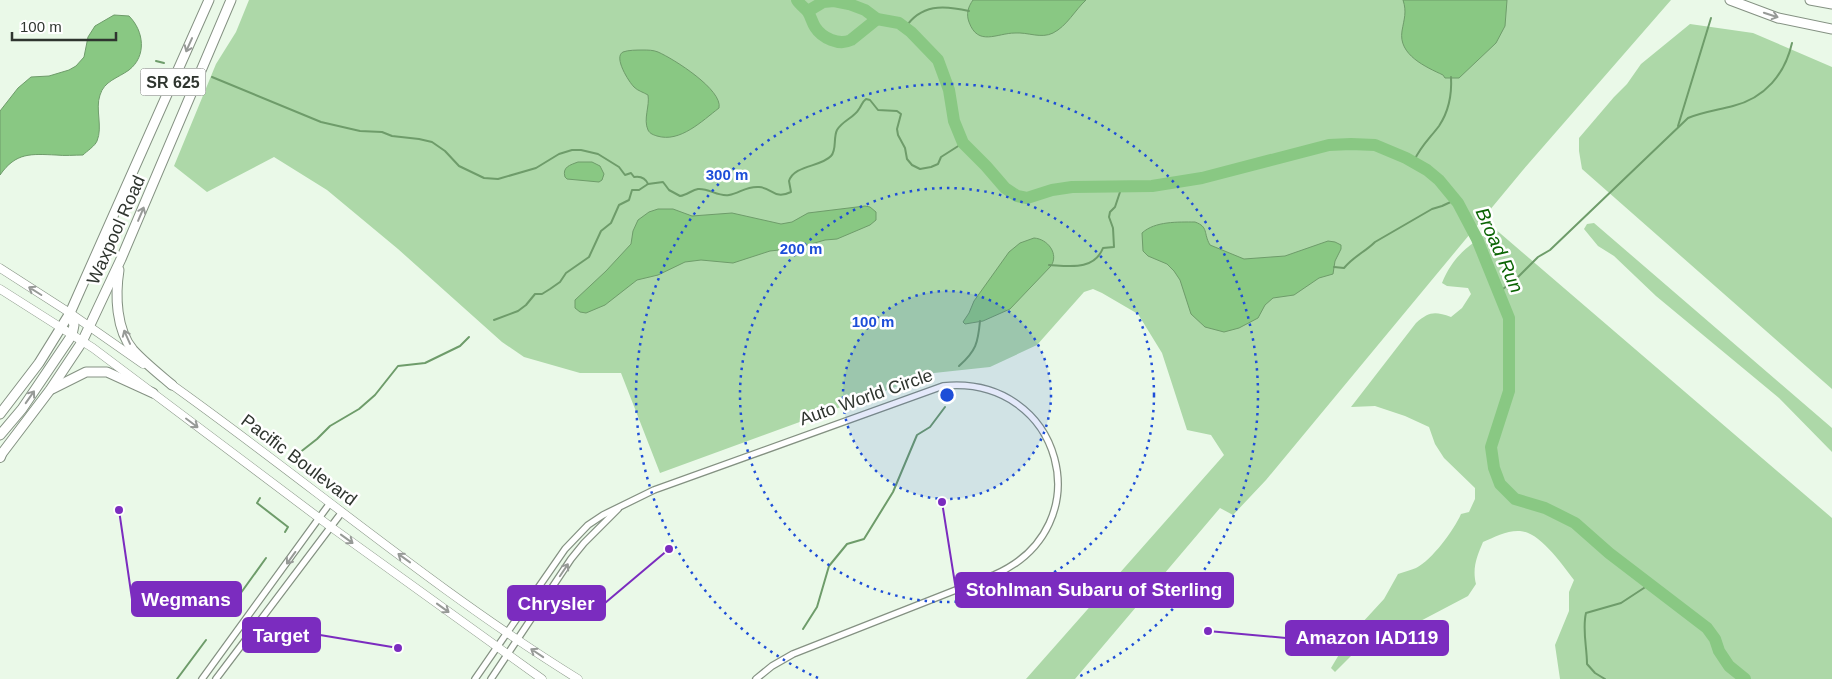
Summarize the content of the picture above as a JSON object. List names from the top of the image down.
{
  "streets": {
    "main road": ["SR 625", "Waxpool Road", "Pacific Boulevard"],
    "street": ["Auto World Circle"]
  },
  "crossings": [
    ["Waxpool Road", "Pacific Boulevard"],
    ["Auto World Circle", "Pacific Boulevard"]
  ],
  "water": ["Broad Run"],
  "places": [
    "Stohlman Subaru of Sterling",
    "Wegmans",
    "Chrysler",
    "Amazon IAD119",
    "Target"
  ],
  "scale_bar": "100 m",
  "rings": ["300 m", "200 m", "100 m"]
}
